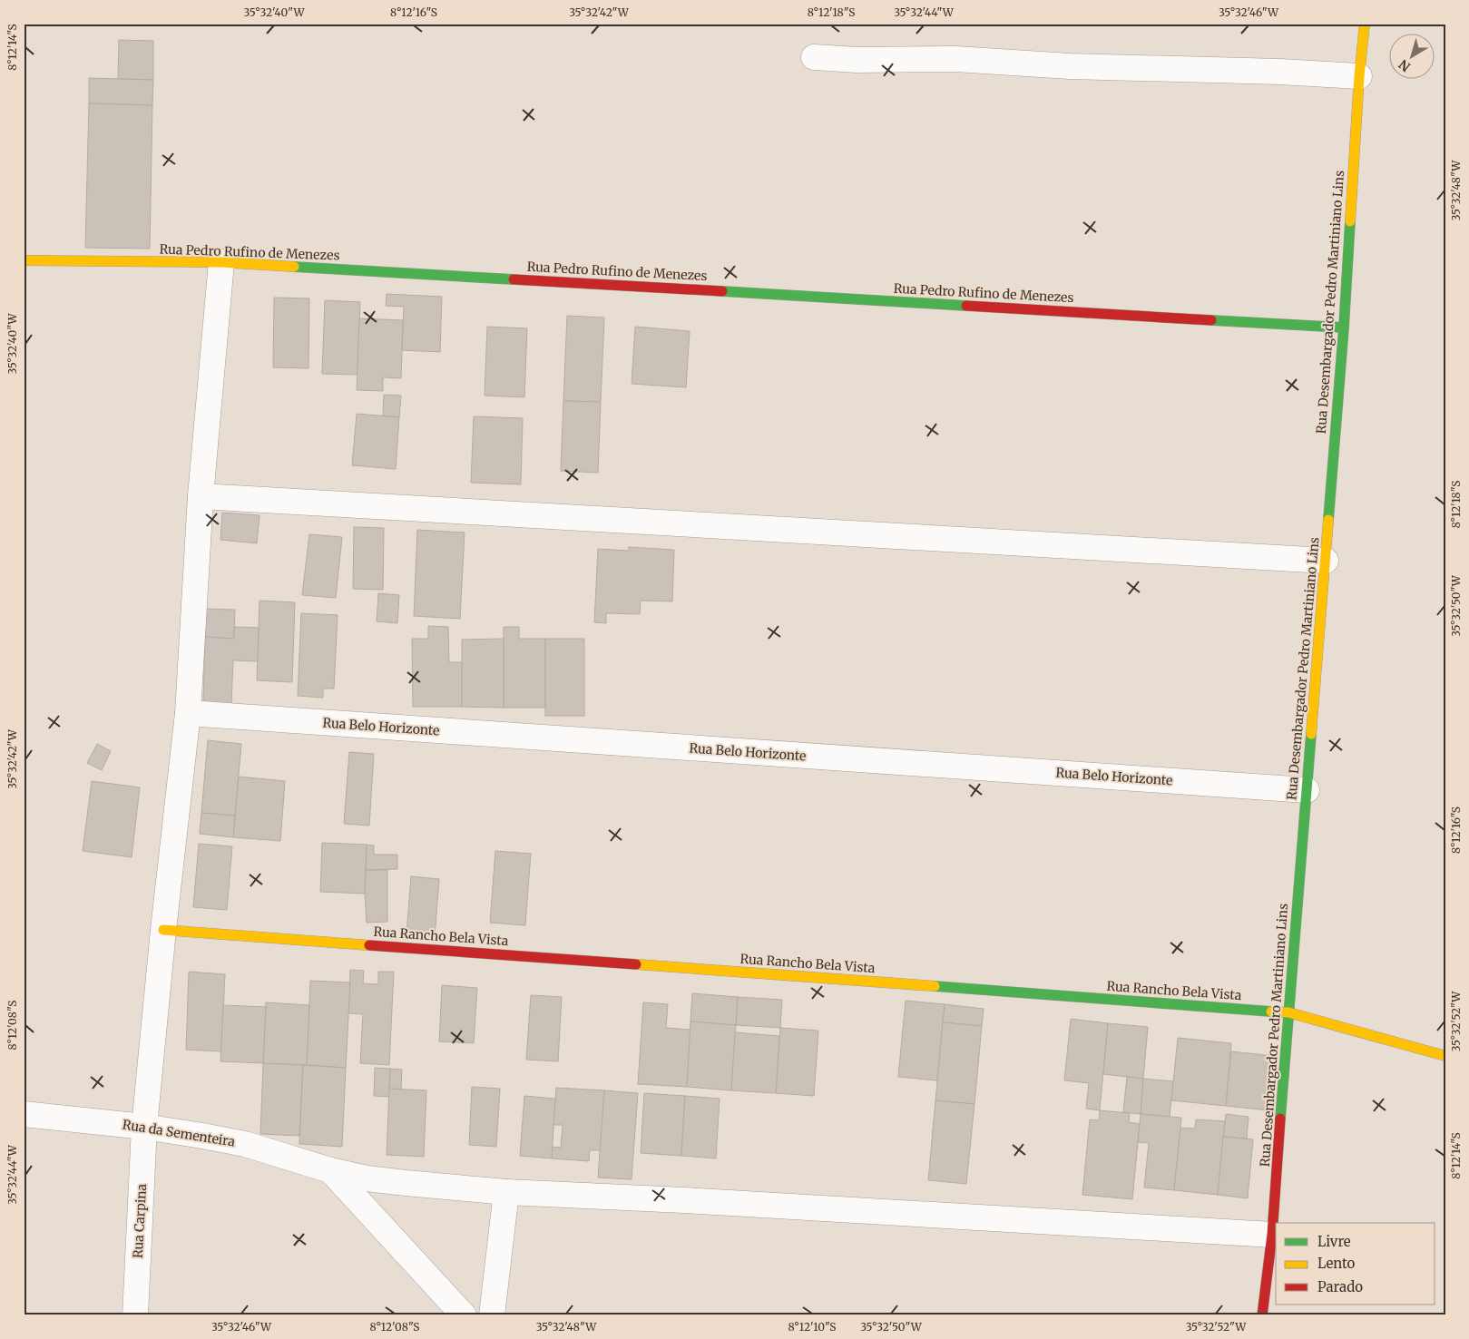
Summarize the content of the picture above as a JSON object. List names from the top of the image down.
{
  "streets": {
    "street": [
      "Rua Pedro Rufino de Menezes",
      "Rua Desembargador Pedro Martiniano Lins",
      "Rua Belo Horizonte",
      "Rua Rancho Bela Vista",
      "Rua da Sementeira",
      "Rua Carpina"
    ]
  },
  "crossings": [
    ["Rua Pedro Rufino de Menezes", "Rua Desembargador Pedro Martiniano Lins"],
    ["Rua Pedro Rufino de Menezes", "Rua Carpina"],
    ["Rua Desembargador Pedro Martiniano Lins", "Rua Belo Horizonte"],
    ["Rua Desembargador Pedro Martiniano Lins", "Rua Rancho Bela Vista"],
    ["Rua Desembargador Pedro Martiniano Lins", "Rua da Sementeira"],
    ["Rua Belo Horizonte", "Rua Carpina"],
    ["Rua Rancho Bela Vista", "Rua Carpina"],
    ["Rua da Sementeira", "Rua Carpina"]
  ],
  "legend": ["Livre", "Lento", "Parado"],
  "north": "bottom left",
  "coordinates": [
    "35°32'40\"W",
    "8°12'16\"S",
    "35°32'42\"W",
    "8°12'18\"S",
    "35°32'44\"W",
    "35°32'46\"W",
    "8°12'14\"S",
    "35°32'48\"W",
    "35°32'50\"W",
    "35°32'52\"W",
    "8°12'08\"S",
    "8°12'10\"S"
  ]
}
